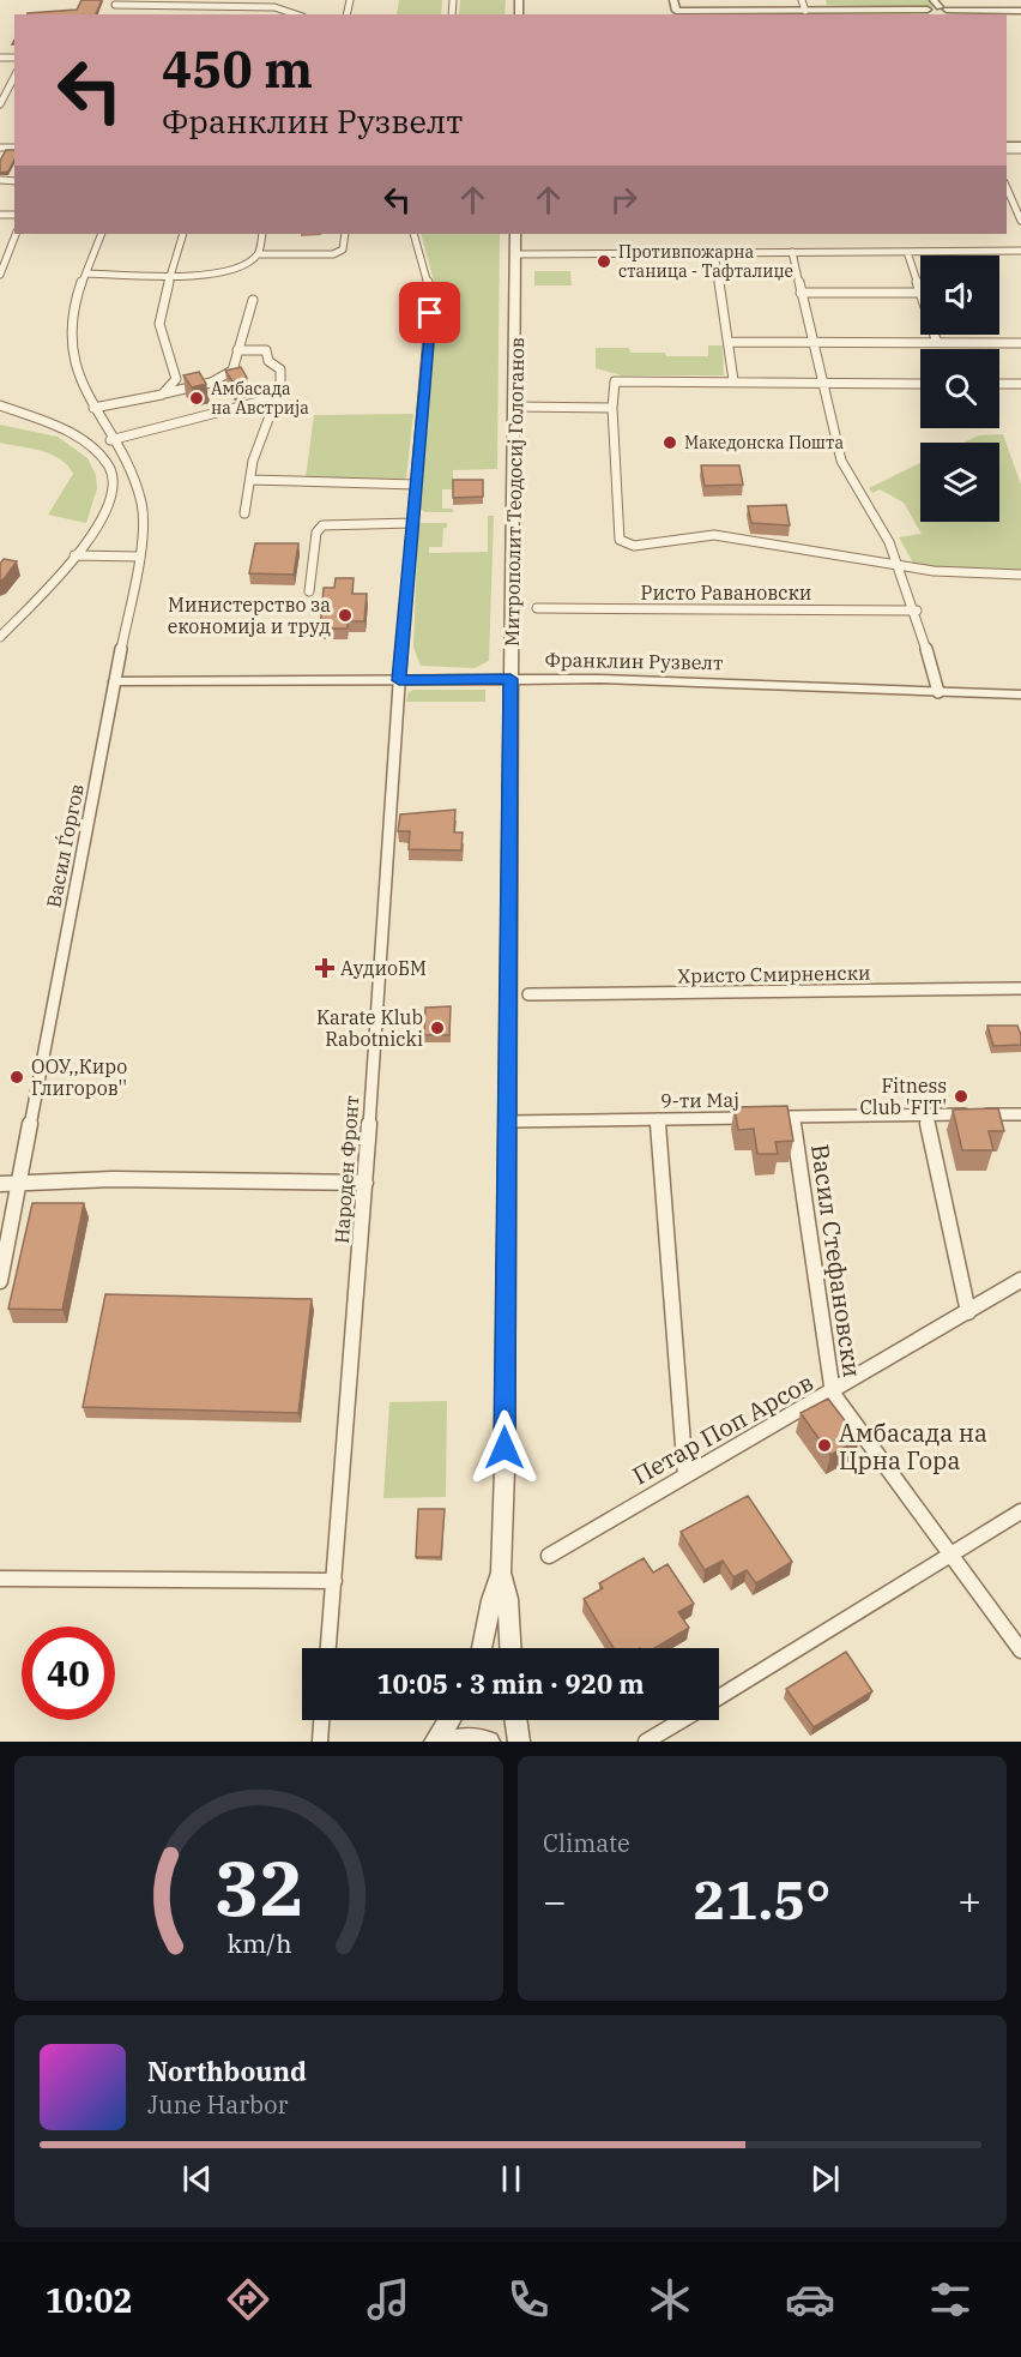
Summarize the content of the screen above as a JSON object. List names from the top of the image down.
{
  "streets": {
    "street": [
      "Митрополит Теодосиј Гологанов",
      "Ристо Равановски",
      "Франклин Рузвелт",
      "Васил Ѓоргов",
      "Христо Смирненски",
      "9-ти Мај",
      "Народен Фронт",
      "Васил Стефановски",
      "Петар Поп Арсов"
    ]
  },
  "crossings": [
    ["Митрополит Теодосиј Гологанов", "Франклин Рузвелт"],
    ["Митрополит Теодосиј Гологанов", "9-ти Мај"],
    ["Франклин Рузвелт", "Васил Ѓоргов"],
    ["Франклин Рузвелт", "Народен Фронт"],
    ["9-ти Мај", "Васил Стефановски"],
    ["Васил Стефановски", "Петар Поп Арсов"]
  ],
  "places": {
    "other": [
      "Противпожарна станица - Тафталиџе",
      "Амбасада на Австрија",
      "Македонска Пошта",
      "Министерство за економија и труд",
      "Karate Klub Rabotnicki",
      "ООУ,,Киро Глигоров''",
      "Fitness Club 'FIT'",
      "Амбасада на Црна Гора"
    ],
    "health": ["АудиоБМ"]
  },
  "page": {
    "turn": ["450 m", "Франклин Рузвелт"],
    "limit": "40",
    "trip": "10:05 · 3 min · 920 m",
    "tile": "Climate",
    "heat": ["−", "21.5°", "+"],
    "song": ["Northbound", "June Harbor"],
    "tabs": "10:02",
    "gauge": ["32", "km/h"]
  }
}
